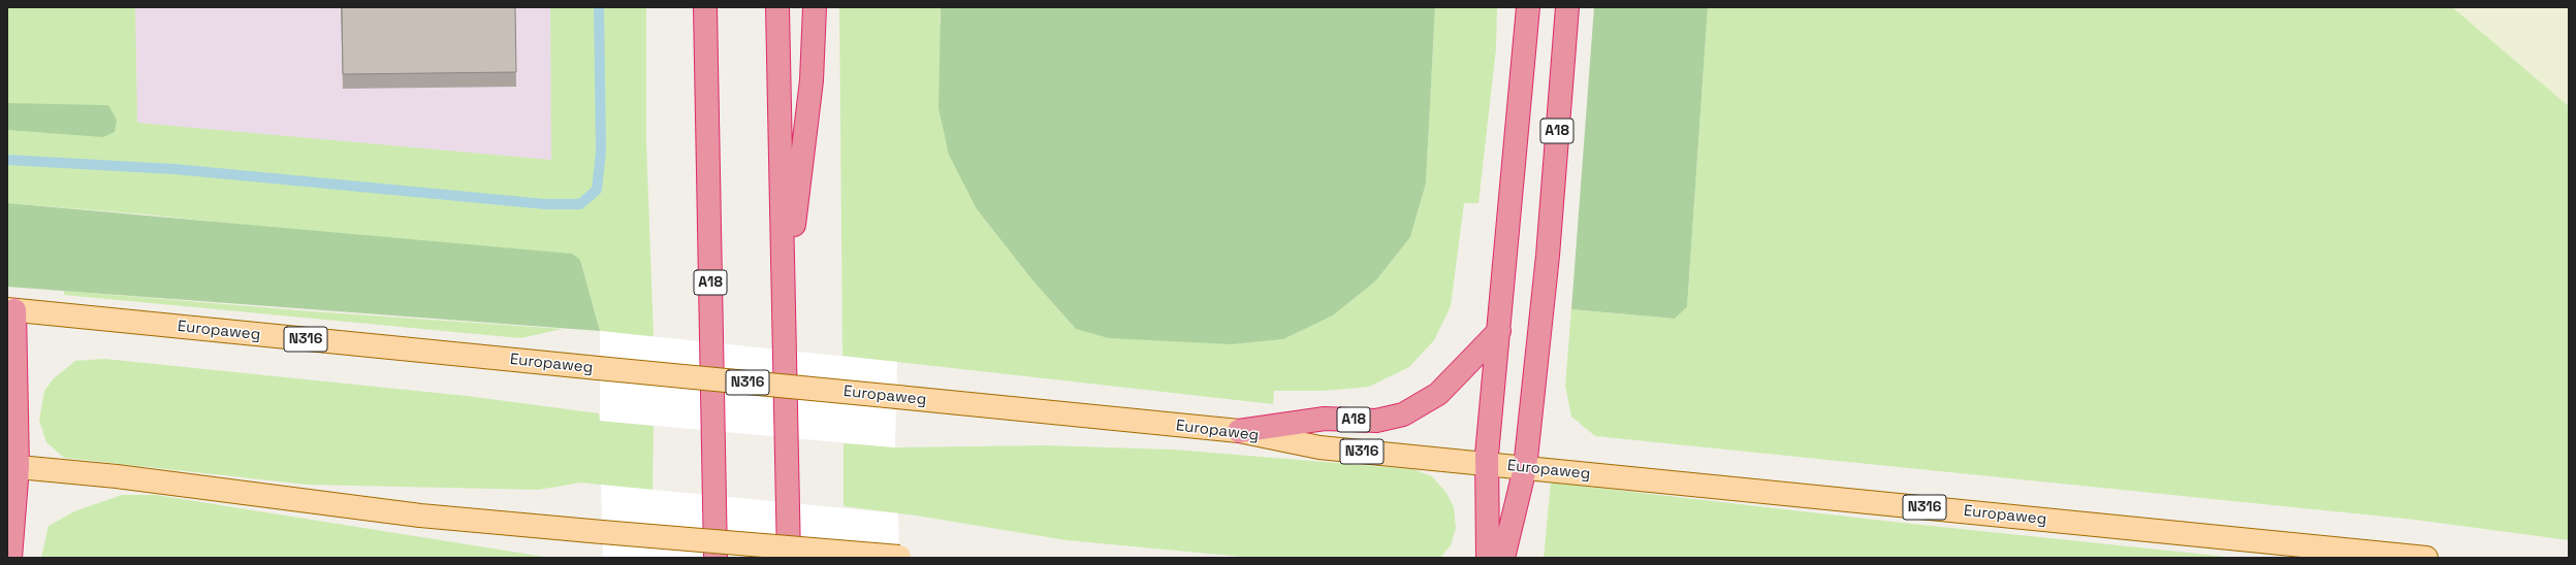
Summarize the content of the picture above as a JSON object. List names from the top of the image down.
{
  "streets": {
    "highway": ["A18"],
    "main road": ["Europaweg", "N316"]
  },
  "crossings": [
    ["A18", "Europaweg"]
  ]
}
